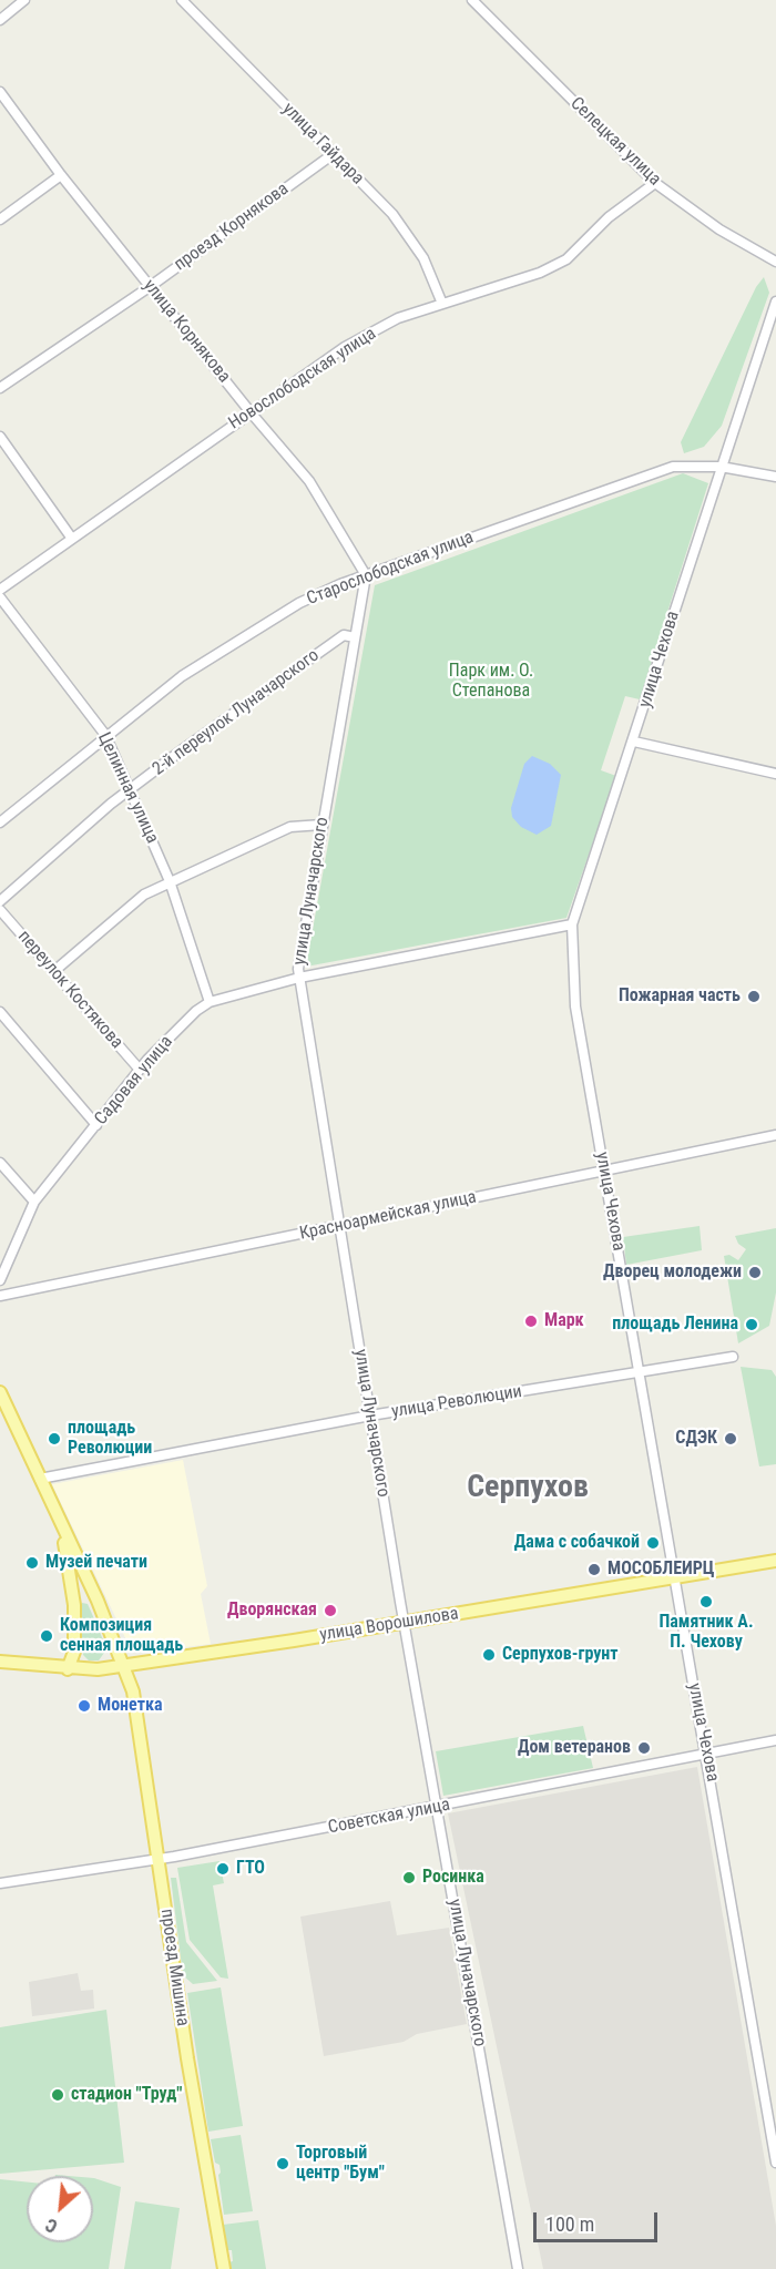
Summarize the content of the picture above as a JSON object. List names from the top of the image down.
{
  "streets": {
    "main road": ["улица Ворошилова", "проезд Мишина"],
    "street": [
      "Селецкая улица",
      "улица Гайдара",
      "проезд Корнякова",
      "улица Корнякова",
      "Новослободская улица",
      "Старослободская улица",
      "улица Чехова",
      "2-й переулок Луначарского",
      "Целинная улица",
      "улица Луначарского",
      "переулок Костякова",
      "Садовая улица",
      "Красноармейская улица",
      "улица Революции",
      "Советская улица"
    ]
  },
  "crossings": [
    ["Селецкая улица", "Новослободская улица"],
    ["улица Гайдара", "проезд Корнякова"],
    ["улица Гайдара", "Новослободская улица"],
    ["проезд Корнякова", "улица Корнякова"],
    ["улица Корнякова", "Новослободская улица"],
    ["улица Корнякова", "Старослободская улица"],
    ["улица Корнякова", "улица Луначарского"],
    ["Старослободская улица", "улица Чехова"],
    ["Старослободская улица", "Целинная улица"],
    ["Старослободская улица", "улица Луначарского"],
    ["улица Чехова", "Садовая улица"],
    ["улица Чехова", "Красноармейская улица"],
    ["улица Чехова", "улица Революции"],
    ["улица Чехова", "улица Ворошилова"],
    ["улица Чехова", "Советская улица"],
    ["2-й переулок Луначарского", "Целинная улица"],
    ["2-й переулок Луначарского", "улица Луначарского"],
    ["Целинная улица", "Садовая улица"],
    ["улица Луначарского", "Садовая улица"],
    ["улица Луначарского", "Красноармейская улица"],
    ["улица Луначарского", "улица Революции"],
    ["улица Луначарского", "улица Ворошилова"],
    ["улица Луначарского", "Советская улица"],
    ["переулок Костякова", "Садовая улица"],
    ["улица Революции", "проезд Мишина"],
    ["улица Ворошилова", "проезд Мишина"],
    ["Советская улица", "проезд Мишина"]
  ],
  "districts": ["Серпухов"],
  "parks": ["Парк им. О. Степанова"],
  "places": [
    "Пожарная часть",
    "Дворец молодежи",
    "Марк",
    "площадь Ленина",
    "площадь Революции",
    "СДЭК",
    "Дама с собачкой",
    "Музей печати",
    "МОСОБЛЕИРЦ",
    "Памятник А. П. Чехову",
    "Дворянская",
    "Композиция сенная площадь",
    "Серпухов-грунт",
    "Монетка",
    "Дом ветеранов",
    "ГТО",
    "Росинка",
    "стадион \"Труд\"",
    "Торговый центр \"Бум\""
  ],
  "scale_bar": "100 m",
  "north": "bottom left"
}
